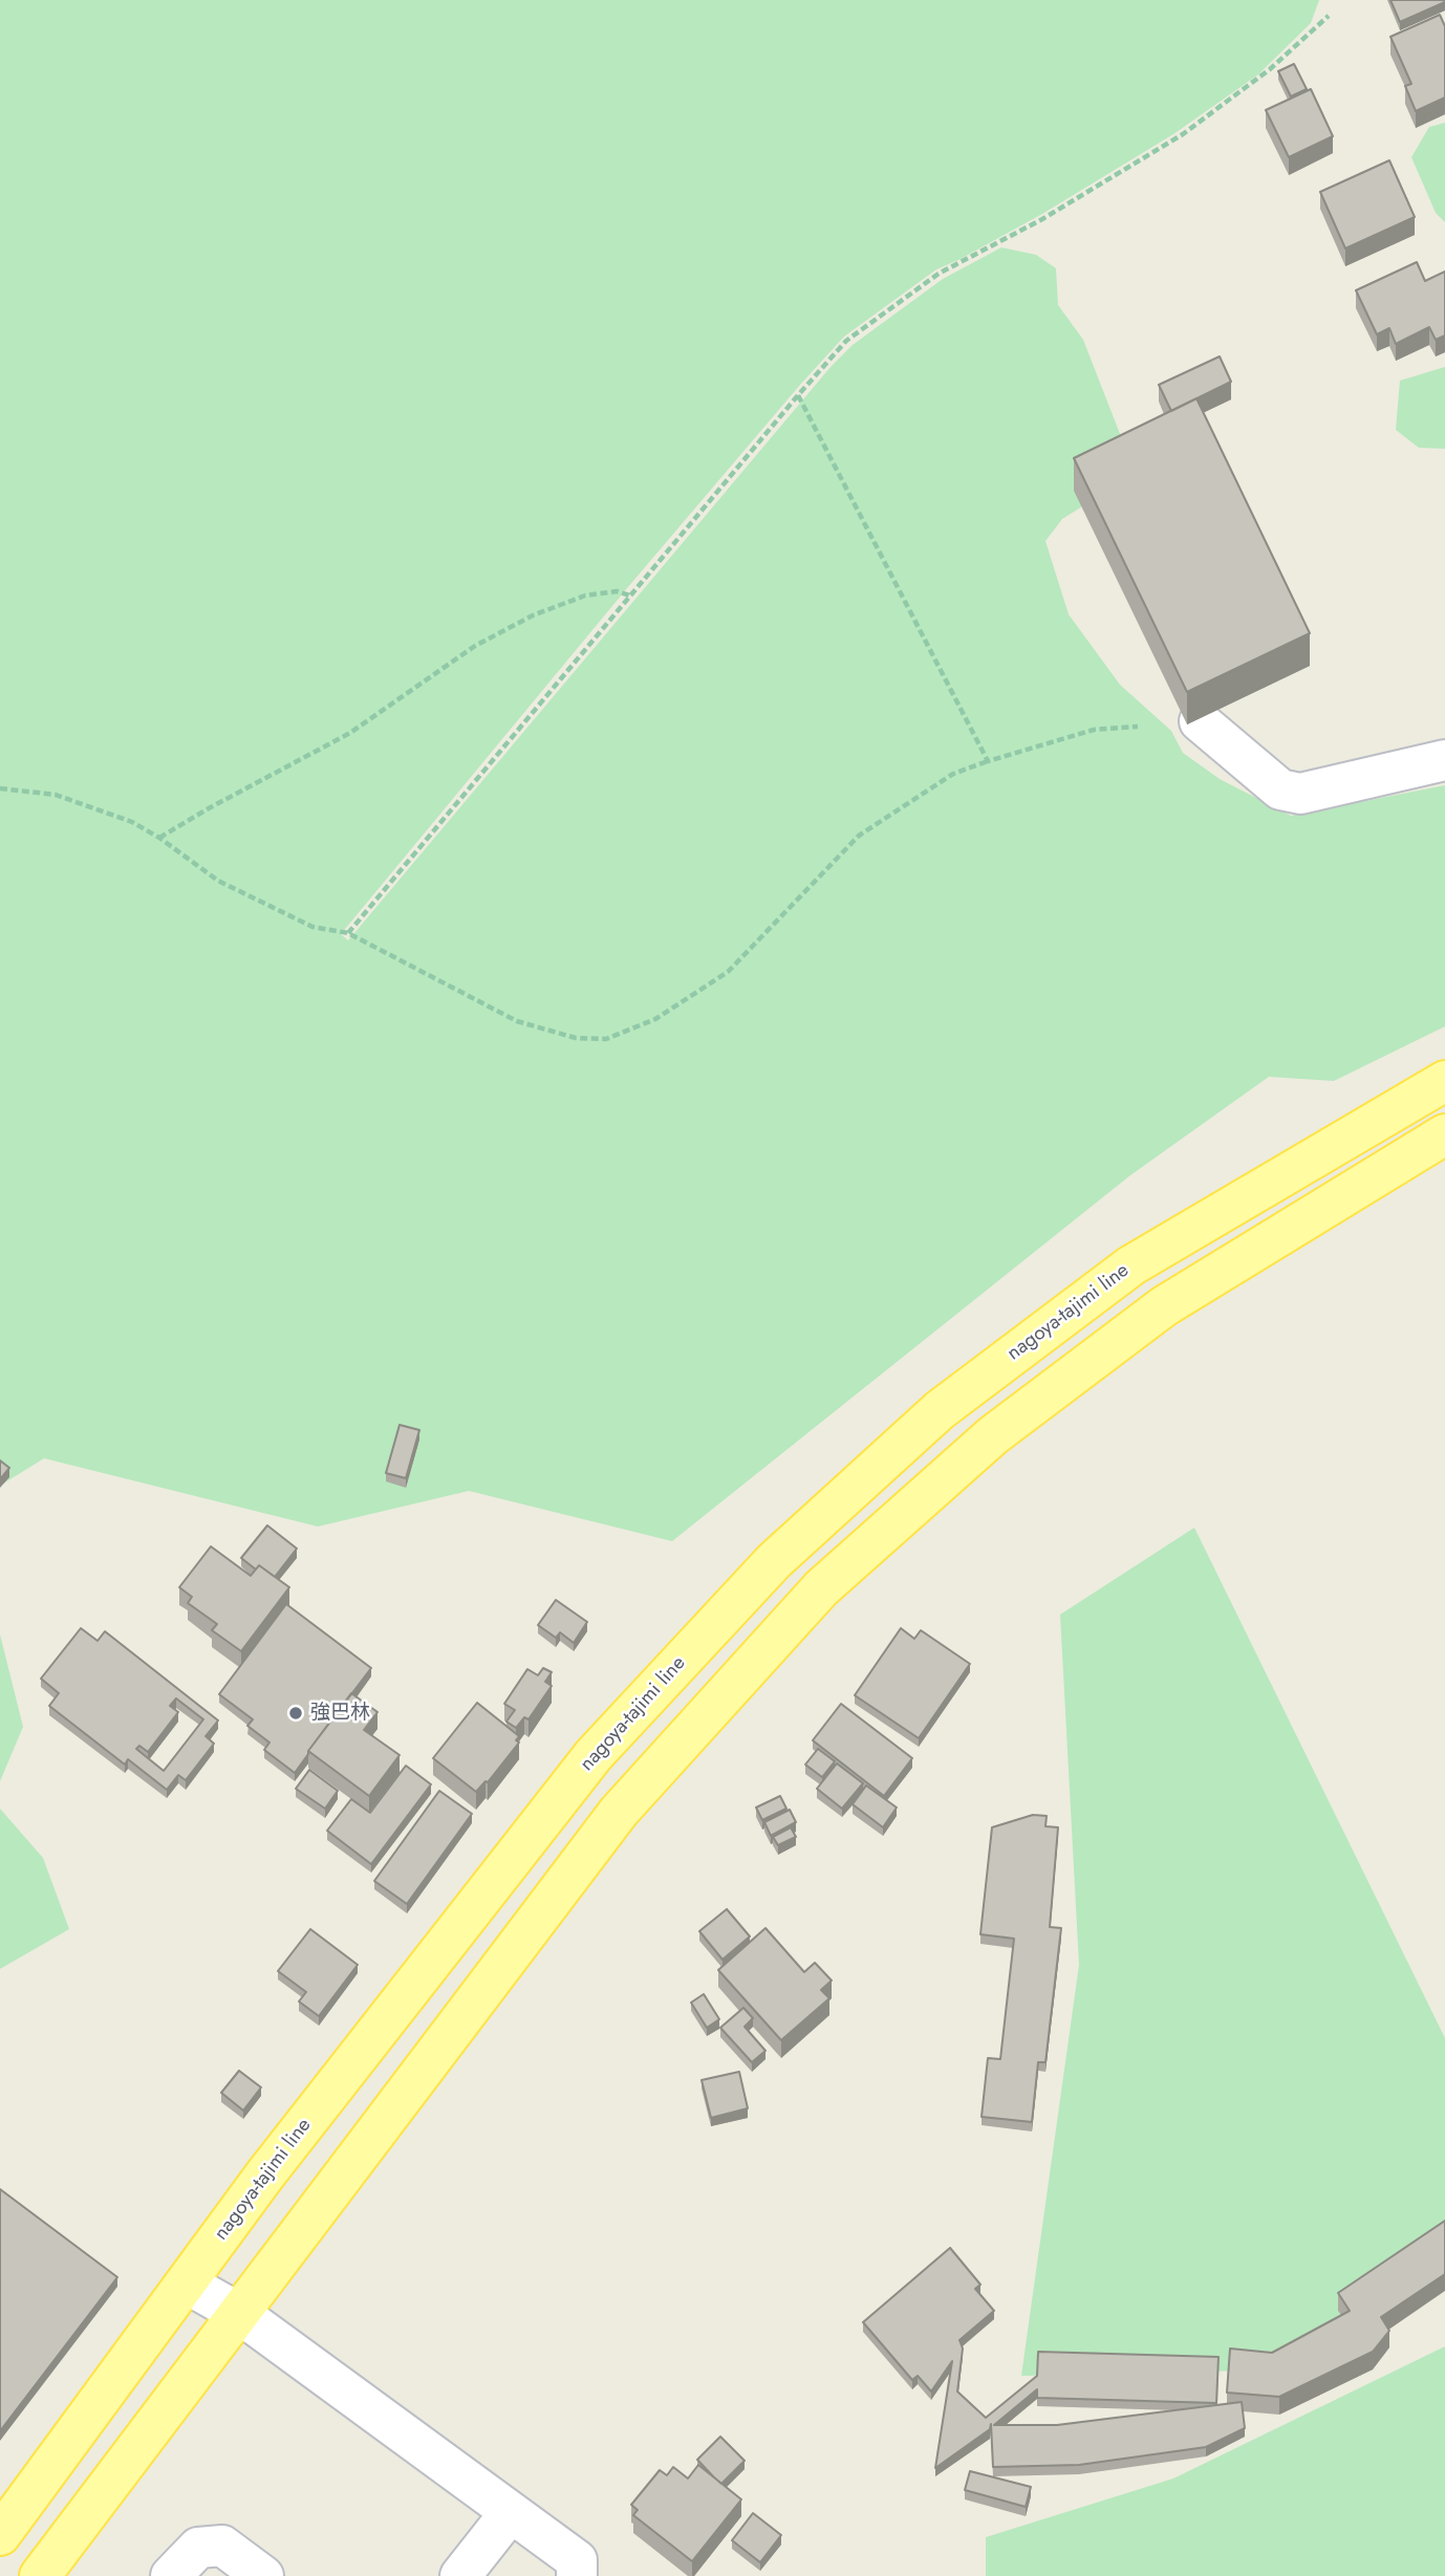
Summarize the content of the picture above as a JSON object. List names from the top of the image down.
{
  "streets": {
    "main road": ["nagoya-tajimi line"]
  },
  "places": ["強巴林"]
}
